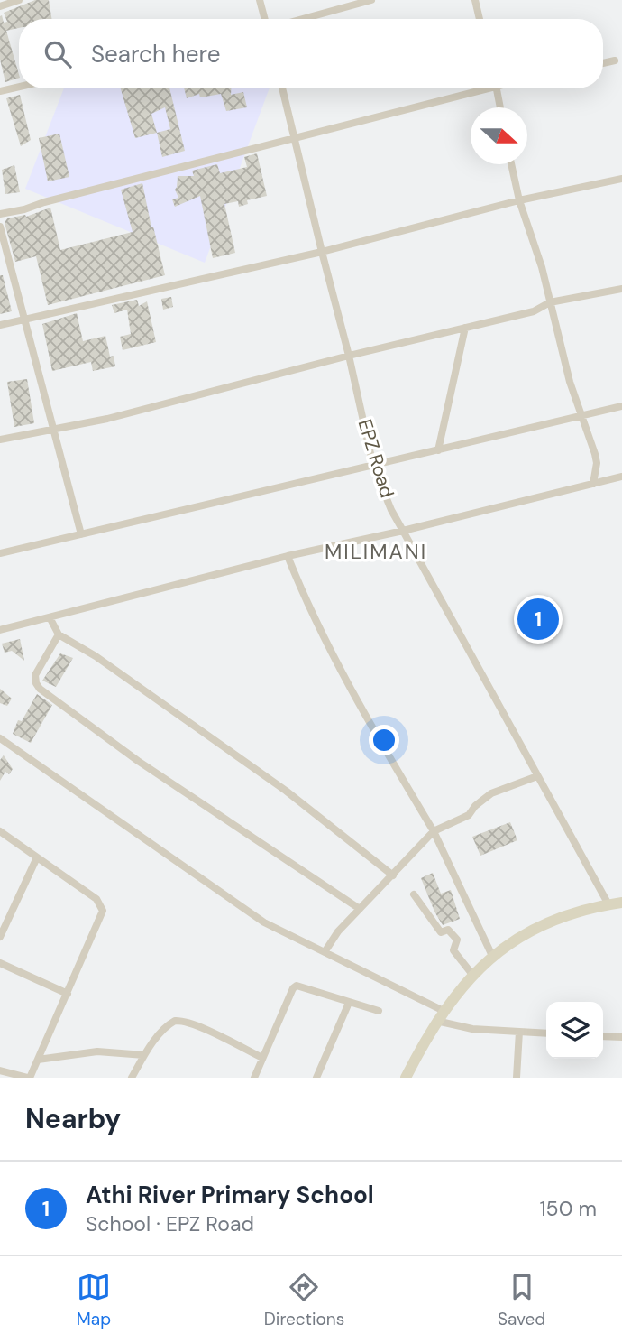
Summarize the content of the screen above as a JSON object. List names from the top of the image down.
{
  "streets": {
    "street": ["EPZ Road"]
  },
  "districts": ["MILIMANI"],
  "north": "right",
  "page": {
    "search": "Search here",
    "pins": "1",
    "heading": "Nearby",
    "list": [
      {
        "mark": "1",
        "name": "Athi River Primary School",
        "note": "School · EPZ Road",
        "value": "150 m"
      }
    ],
    "nav": ["Map", "Directions", "Saved"]
  }
}
